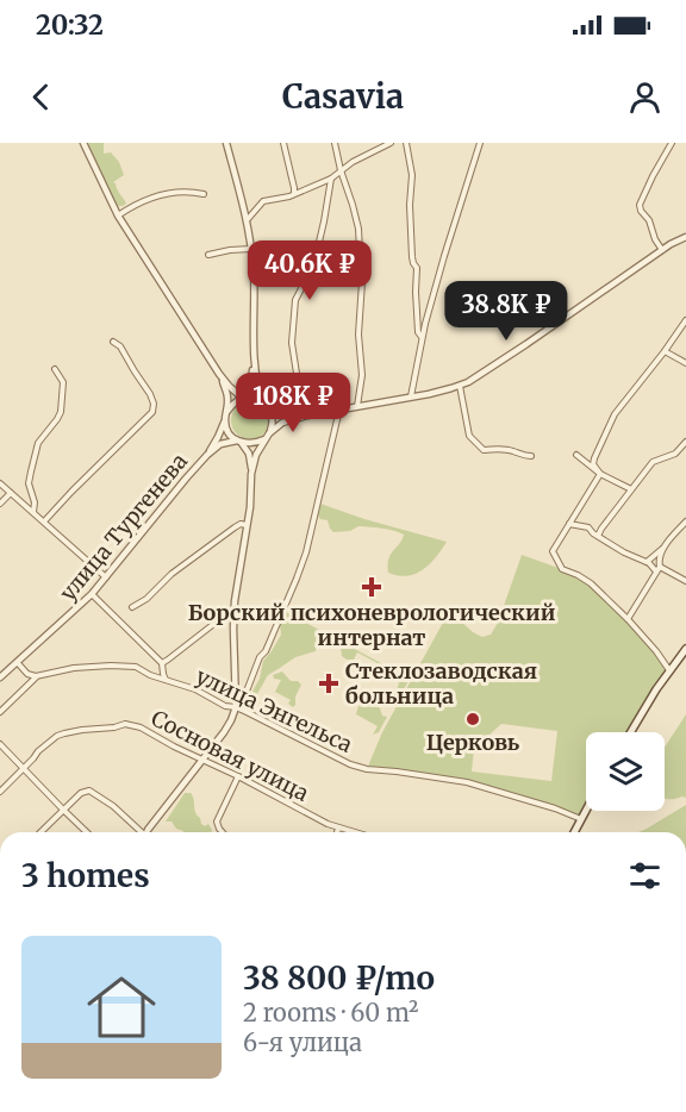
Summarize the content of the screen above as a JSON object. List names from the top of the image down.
{
  "streets": {
    "street": ["улица Тургенева", "улица Энгельса", "Сосновая улица"]
  },
  "places": {
    "health": ["Борский психоневрологический интернат", "Стеклозаводская больница"],
    "other": ["Церковь"]
  },
  "page": {
    "status": "20:32",
    "header": "Casavia",
    "price": ["40.6K ₽", "38.8K ₽", "108K ₽"],
    "heading": "3 homes",
    "list": [
      {
        "name": "38 800 ₽/mo",
        "note": "2 rooms · 60 m² · 6-я улица"
      }
    ]
  }
}
